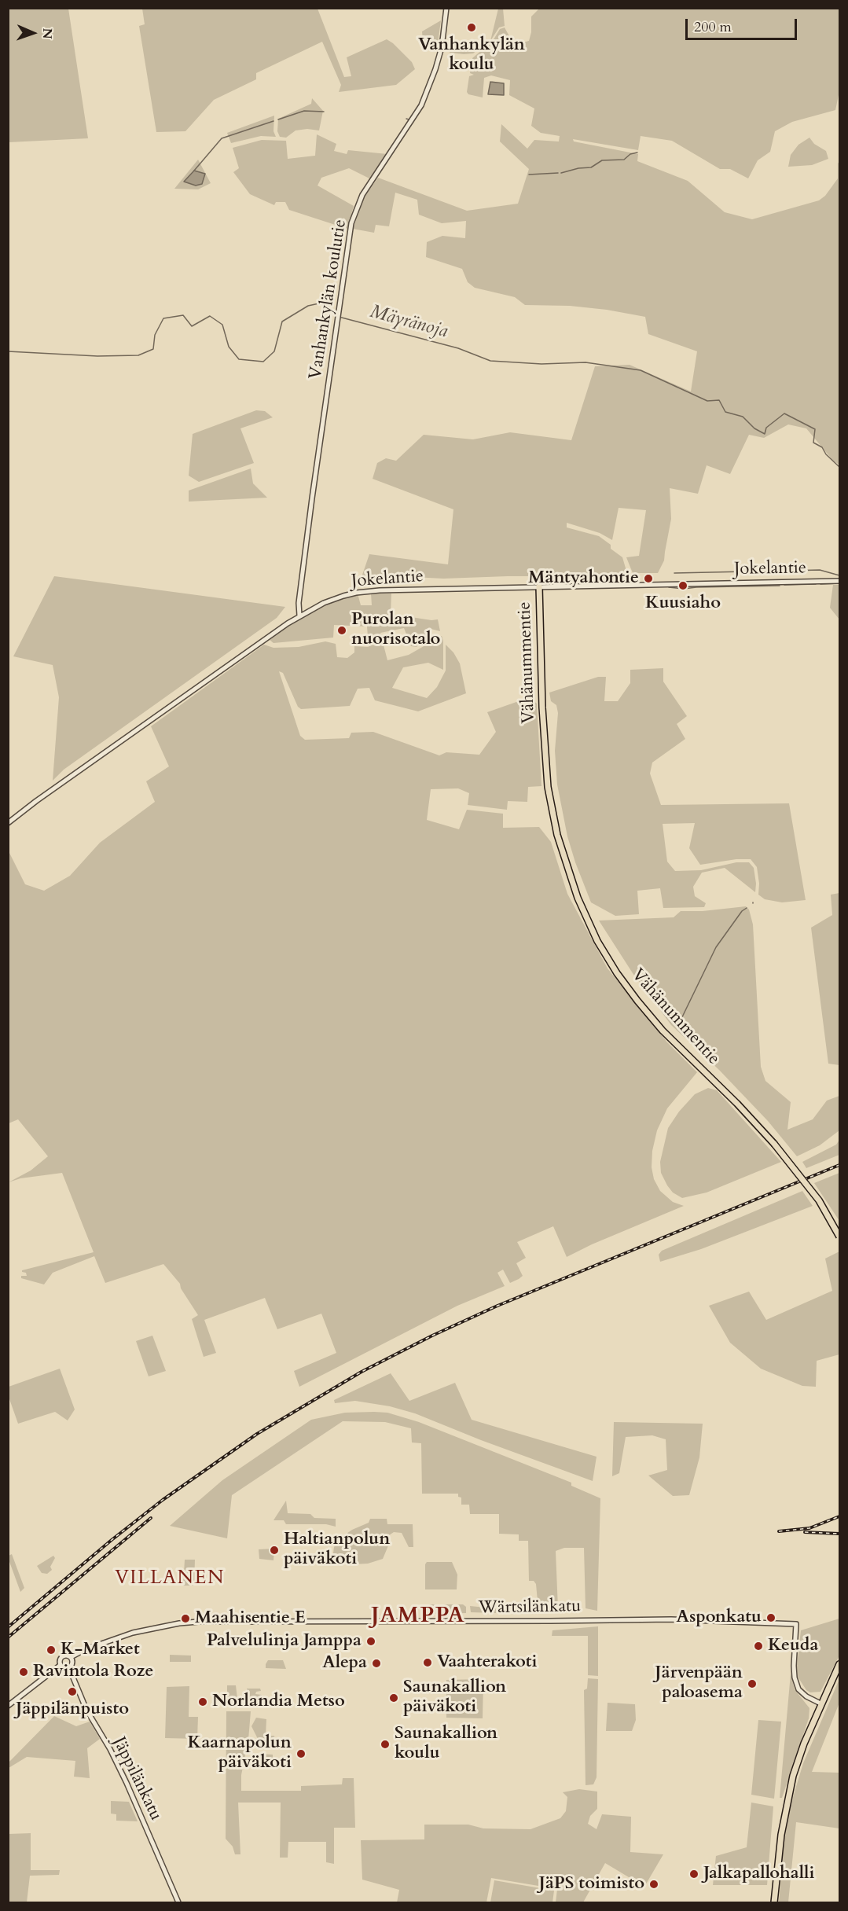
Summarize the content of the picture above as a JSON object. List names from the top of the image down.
{
  "streets": {
    "main road": ["Vähänummentie"],
    "street": [
      "Vanhankylän koulutie",
      "Jokelantie",
      "Wärtsilänkatu",
      "Jäppilänkatu"
    ]
  },
  "crossings": [
    ["Vanhankylän koulutie", "Jokelantie"],
    ["Jokelantie", "Vähänummentie"],
    ["Wärtsilänkatu", "Jäppilänkatu"]
  ],
  "districts": ["VILLANEN", "JAMPPA"],
  "water": ["Mäyränoja"],
  "places": [
    "Vanhankylän koulu",
    "Mäntyahontie",
    "Kuusiaho",
    "Purolan nuorisotalo",
    "Haltianpolun päiväkoti",
    "Asponkatu",
    "Maahisentie E",
    "Palvelulinja Jamppa",
    "Keuda",
    "K-Market",
    "Vaahterakoti",
    "Alepa",
    "Ravintola Roze",
    "Järvenpään paloasema",
    "Jäppilänpuisto",
    "Saunakallion päiväkoti",
    "Norlandia Metso",
    "Saunakallion koulu",
    "Kaarnapolun päiväkoti",
    "Jalkapallohalli",
    "JäPS toimisto"
  ],
  "scale_bar": "200 m",
  "north": "right"
}
